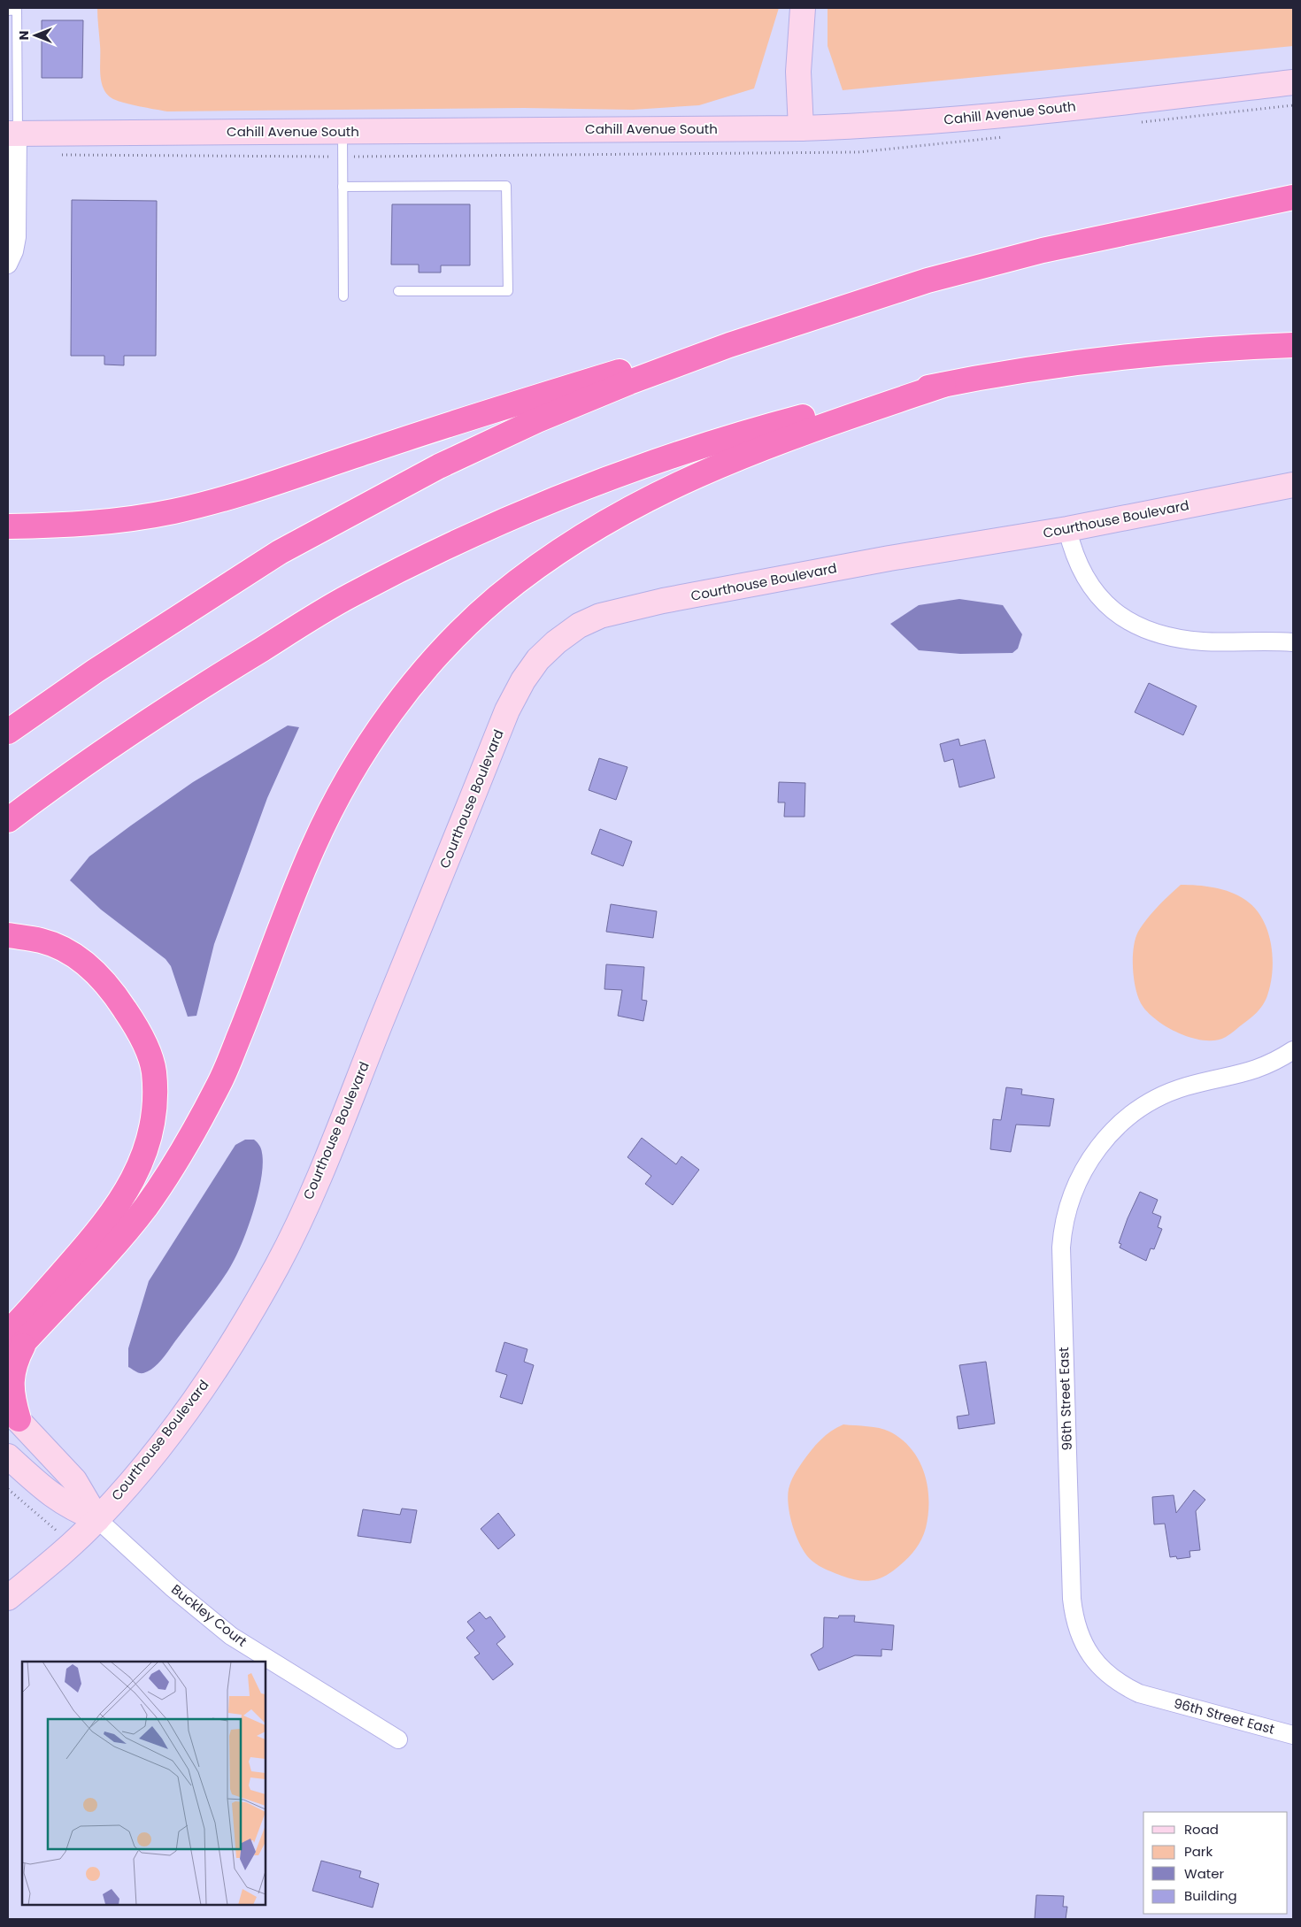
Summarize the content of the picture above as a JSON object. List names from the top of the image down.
{
  "streets": {
    "street": [
      "Cahill Avenue South",
      "Courthouse Boulevard",
      "96th Street East",
      "Buckley Court"
    ]
  },
  "crossings": [
    ["Courthouse Boulevard", "Buckley Court"]
  ],
  "legend": [
    "Road",
    "Park",
    "Water",
    "Building"
  ],
  "north": "left"
}
